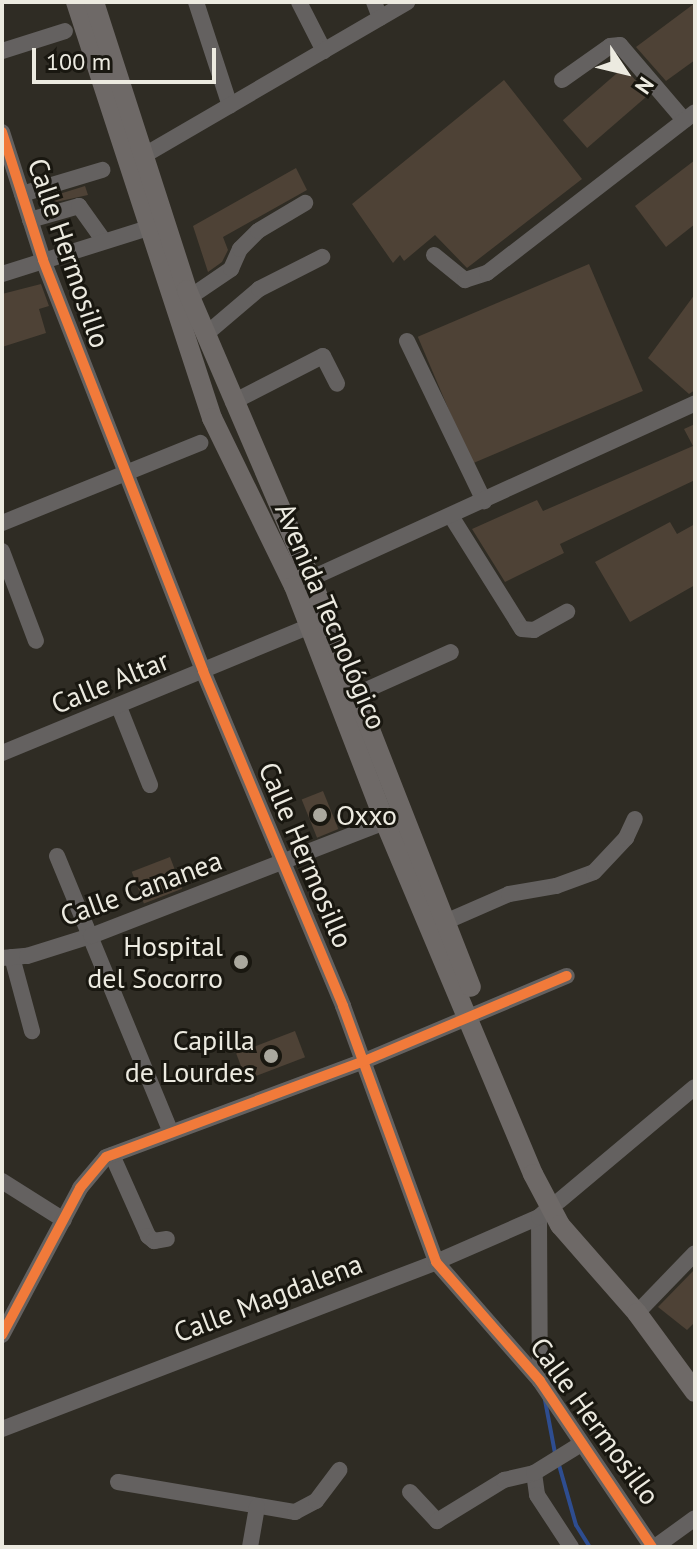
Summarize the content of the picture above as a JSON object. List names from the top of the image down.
{
  "streets": {
    "main road": ["Avenida Tecnológico"],
    "street": [
      "Calle Hermosillo",
      "Calle Altar",
      "Calle Cananea",
      "Calle Magdalena"
    ]
  },
  "crossings": [
    ["Calle Hermosillo", "Calle Altar"],
    ["Calle Hermosillo", "Calle Cananea"],
    ["Calle Hermosillo", "Calle Magdalena"],
    ["Avenida Tecnológico", "Calle Altar"],
    ["Avenida Tecnológico", "Calle Cananea"],
    ["Avenida Tecnológico", "Calle Magdalena"]
  ],
  "places": ["Oxxo", "Hospital del Socorro", "Capilla de Lourdes"],
  "scale_bar": "100 m",
  "north": "bottom right"
}
